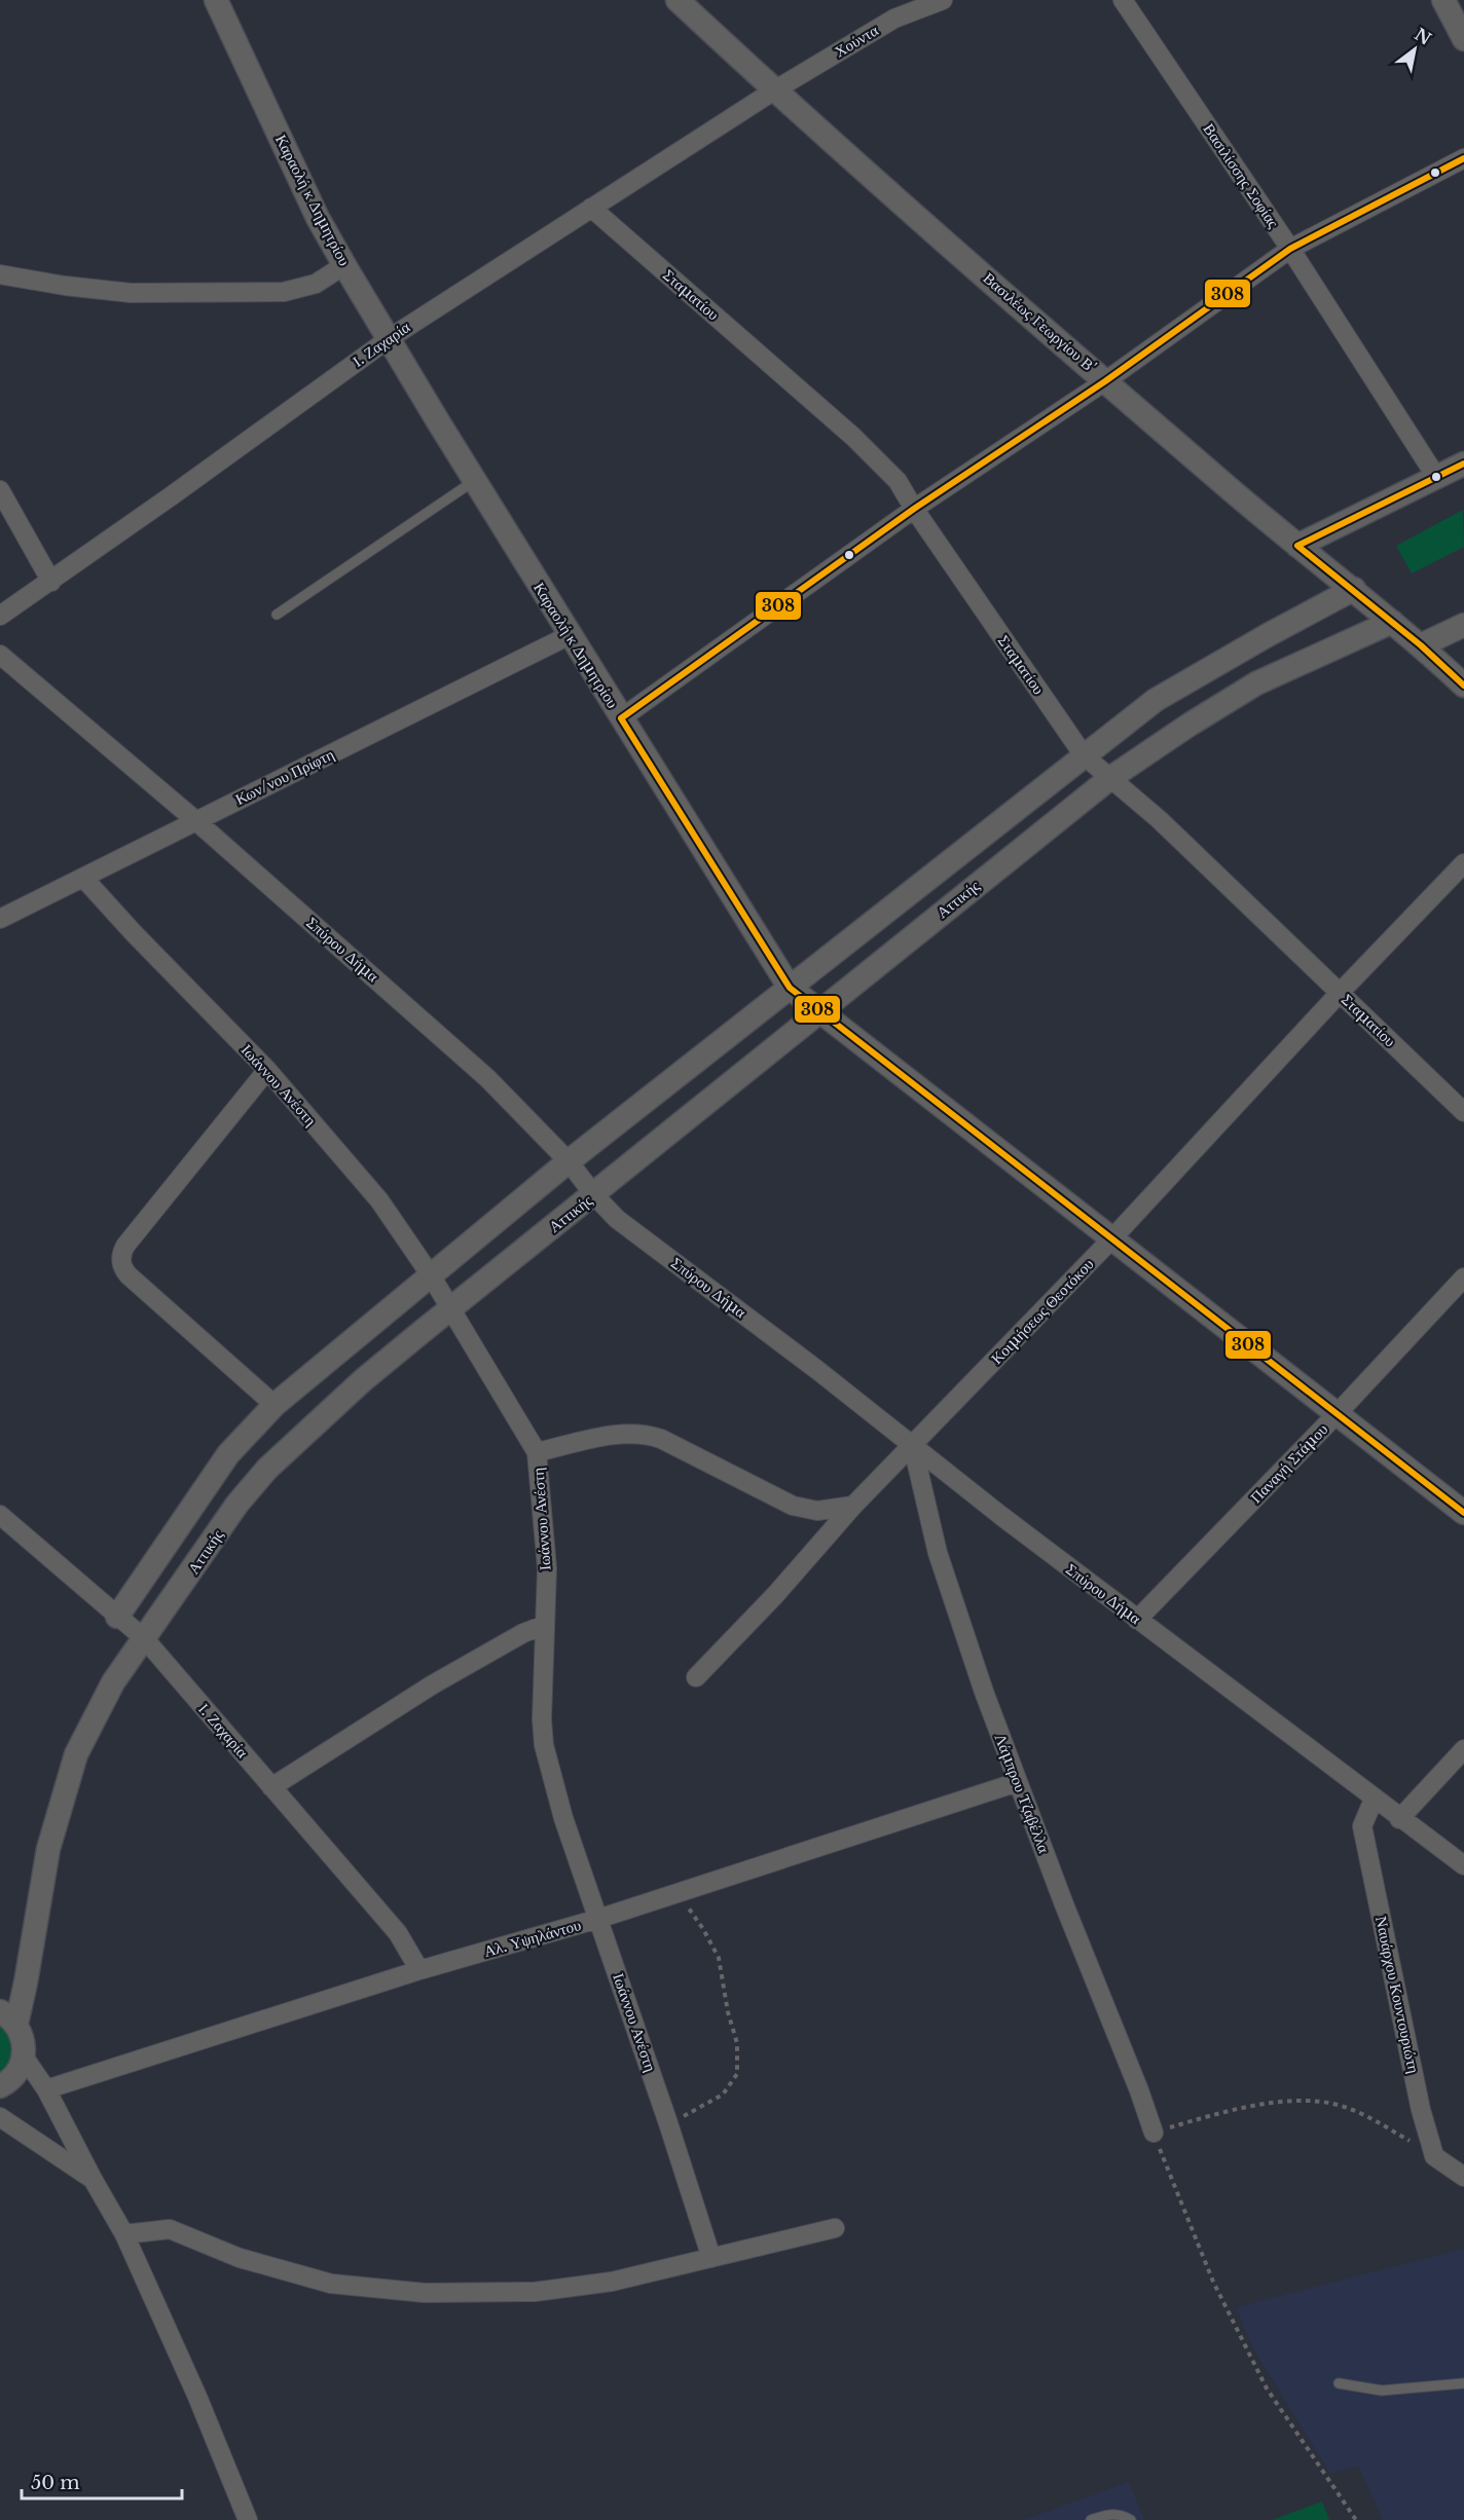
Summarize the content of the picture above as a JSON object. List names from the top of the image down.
{
  "streets": {
    "street": [
      "Χούντα",
      "Βασιλίσσης Σοφίας",
      "Καραολή κ Δημητρίου",
      "Σταματίου",
      "Βασιλέως Γεωργίου Β'",
      "Ι. Ζαχαρία",
      "Κων/νου Πρίφτη",
      "Αττικής",
      "Σπύρου Δήμα",
      "Ιωάννου Ανέστη",
      "Κοιμήσεως Θεοτόκου",
      "Παναγή Στάμου",
      "Λάμπρου Τζαβέλλα",
      "Αλ. Υψηλάντου",
      "Ναυάρχου Κουντουριώτη"
    ]
  },
  "crossings": [
    ["Χούντα", "Βασιλέως Γεωργίου Β'"],
    ["Χούντα", "Ι. Ζαχαρία"],
    ["Καραολή κ Δημητρίου", "Ι. Ζαχαρία"],
    ["Καραολή κ Δημητρίου", "Κων/νου Πρίφτη"],
    ["Καραολή κ Δημητρίου", "Αττικής"],
    ["Καραολή κ Δημητρίου", "Κοιμήσεως Θεοτόκου"],
    ["Καραολή κ Δημητρίου", "Παναγή Στάμου"],
    ["Σταματίου", "Ι. Ζαχαρία"],
    ["Σταματίου", "Αττικής"],
    ["Σταματίου", "Κοιμήσεως Θεοτόκου"],
    ["Βασιλέως Γεωργίου Β'", "Ι. Ζαχαρία"],
    ["Βασιλέως Γεωργίου Β'", "Αττικής"],
    ["Ι. Ζαχαρία", "Αττικής"],
    ["Ι. Ζαχαρία", "Αλ. Υψηλάντου"],
    ["Κων/νου Πρίφτη", "Σπύρου Δήμα"],
    ["Κων/νου Πρίφτη", "Ιωάννου Ανέστη"],
    ["Αττικής", "Σπύρου Δήμα"],
    ["Αττικής", "Ιωάννου Ανέστη"],
    ["Σπύρου Δήμα", "Κοιμήσεως Θεοτόκου"],
    ["Σπύρου Δήμα", "Παναγή Στάμου"],
    ["Σπύρου Δήμα", "Λάμπρου Τζαβέλλα"],
    ["Σπύρου Δήμα", "Ναυάρχου Κουντουριώτη"],
    ["Ιωάννου Ανέστη", "Αλ. Υψηλάντου"],
    ["Κοιμήσεως Θεοτόκου", "Λάμπρου Τζαβέλλα"],
    ["Λάμπρου Τζαβέλλα", "Αλ. Υψηλάντου"]
  ],
  "lines": ["transit line 308"],
  "scale_bar": "50 m",
  "north": "top right"
}
